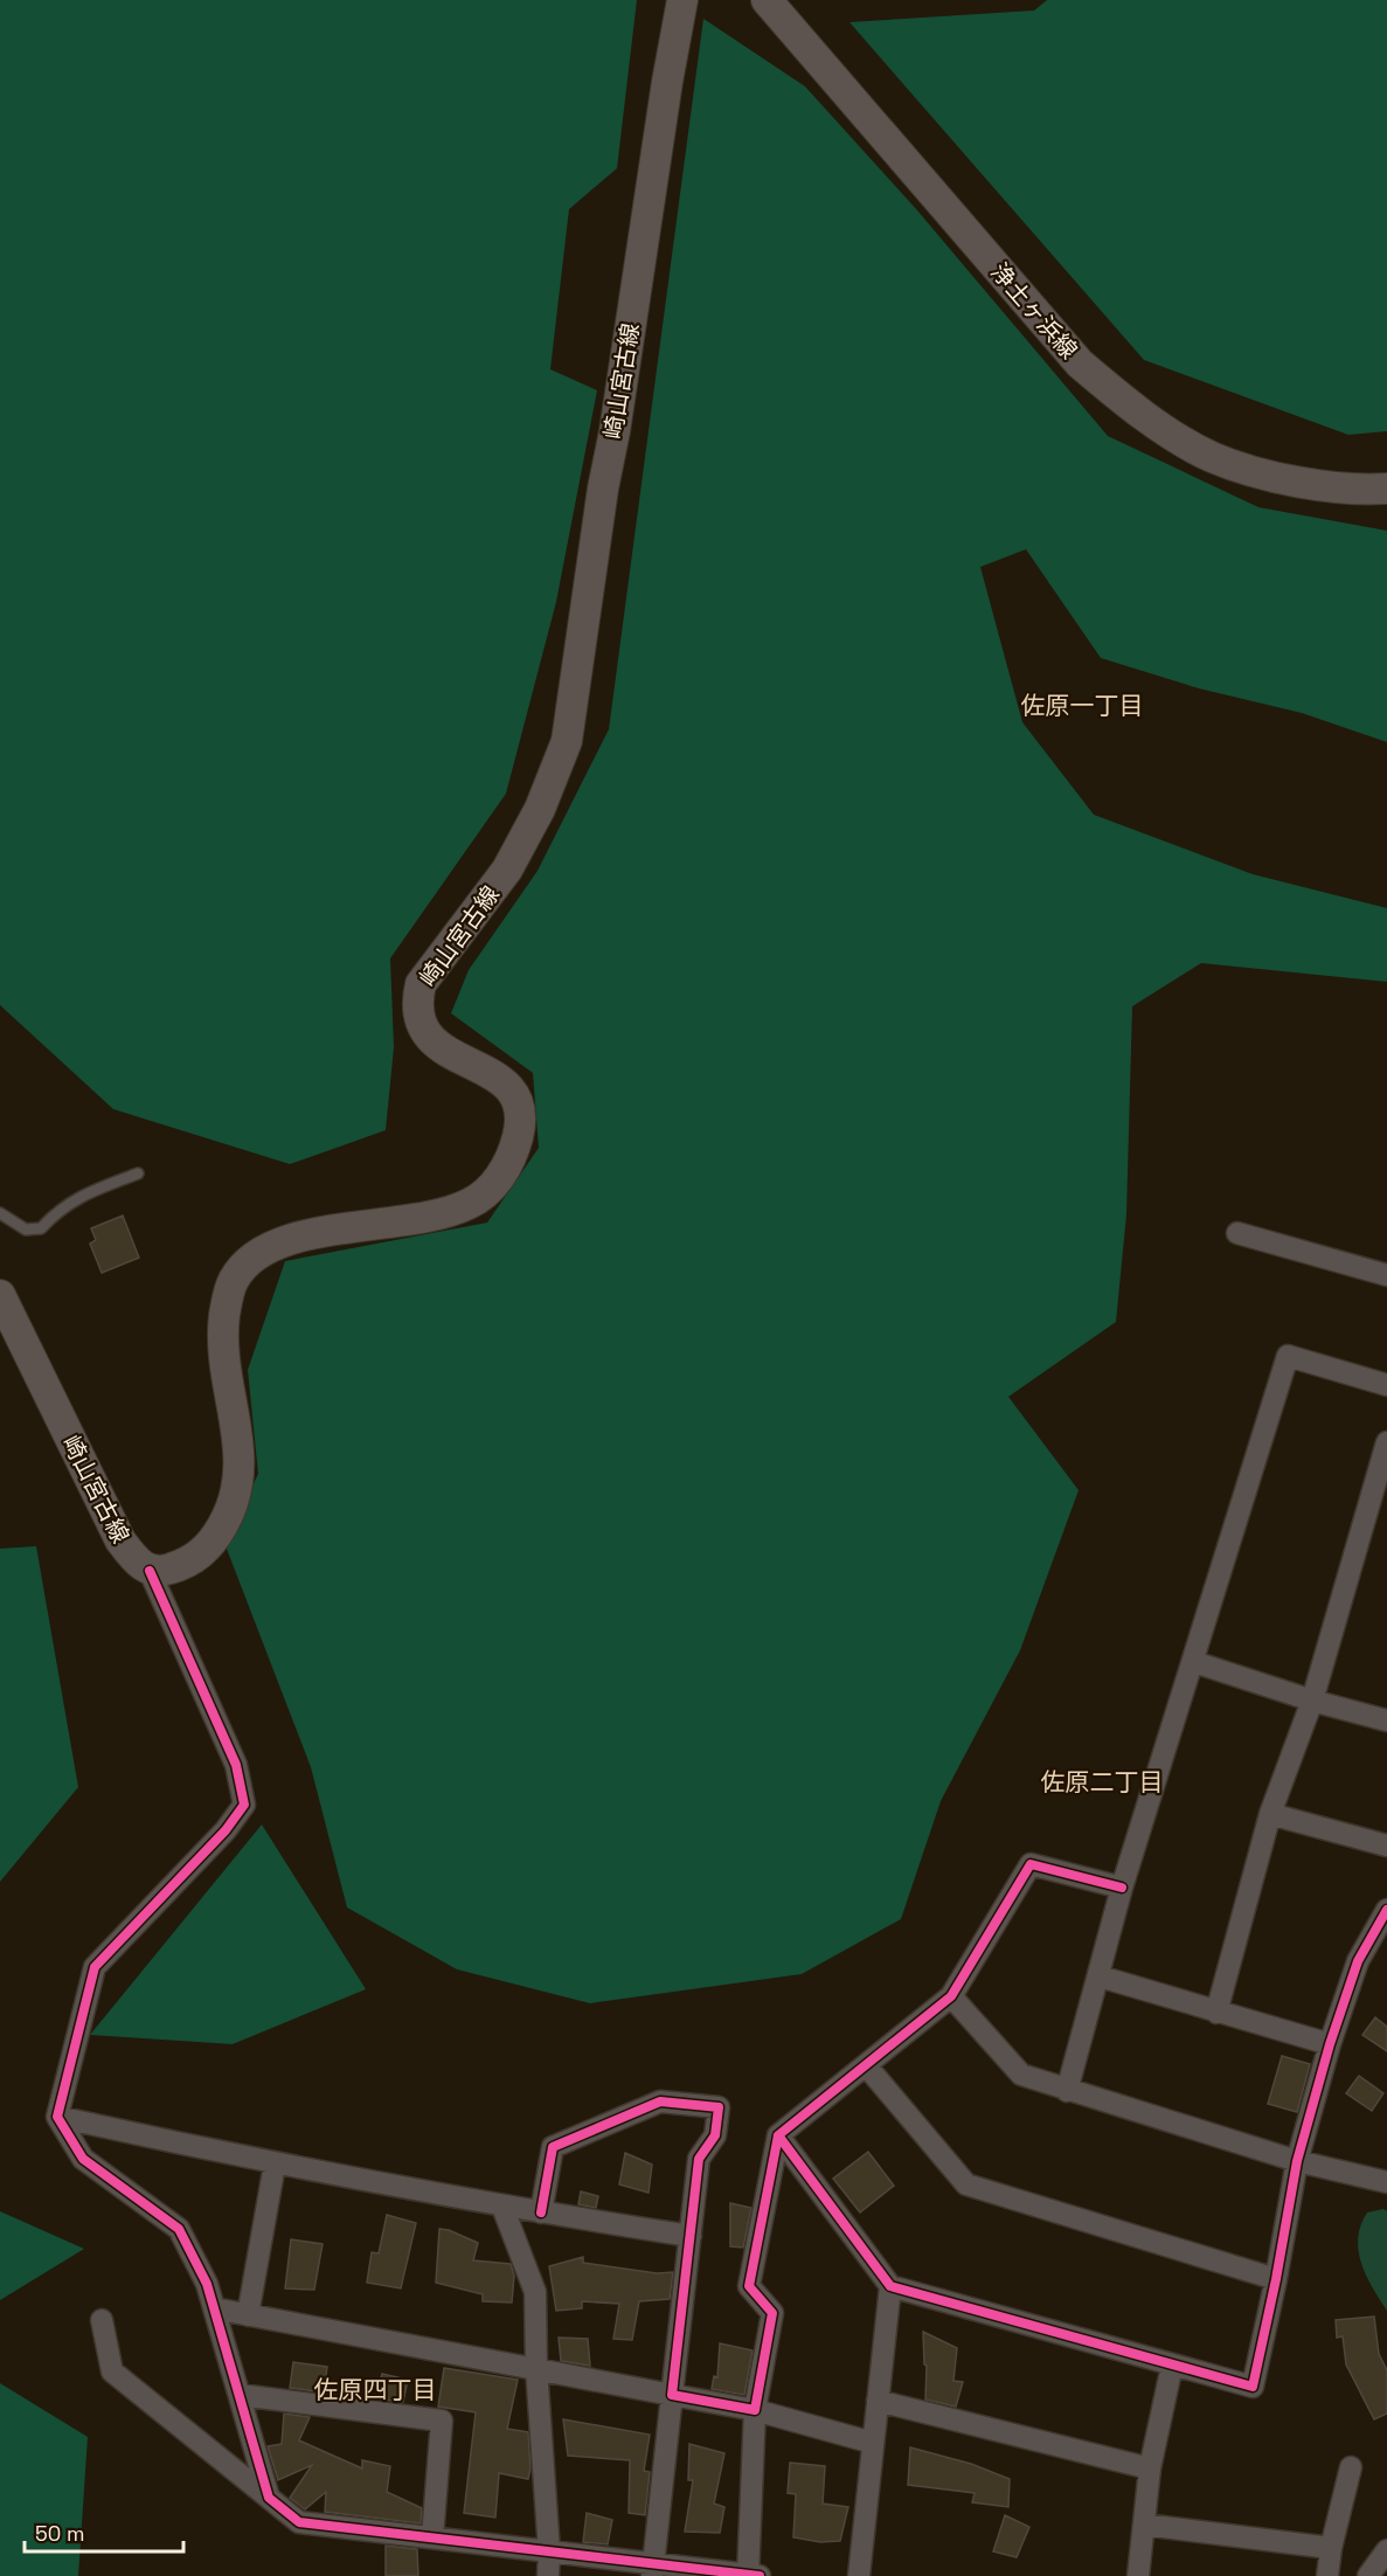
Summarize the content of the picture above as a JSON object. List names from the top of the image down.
{
  "streets": {
    "main road": ["浄土ヶ浜線", "崎山宮古線"]
  },
  "districts": ["佐原一丁目", "佐原二丁目", "佐原四丁目"],
  "scale_bar": "50 m"
}
